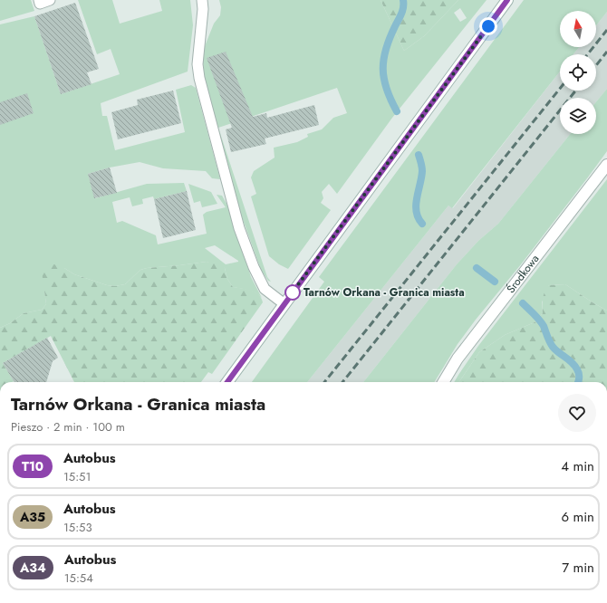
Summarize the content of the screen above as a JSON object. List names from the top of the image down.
{
  "streets": {
    "street": ["Środkowa"]
  },
  "places": ["Tarnów Orkana - Granica miasta"],
  "lines": ["bus line T10"],
  "north": "top",
  "page": {
    "heading": ["Tarnów Orkana - Granica miasta", "Pieszo · 2 min · 100 m"],
    "list": [
      {
        "mark": "T10",
        "name": "Autobus",
        "note": "15:51",
        "value": "4 min"
      },
      {
        "mark": "A35",
        "name": "Autobus",
        "note": "15:53",
        "value": "6 min"
      },
      {
        "mark": "A34",
        "name": "Autobus",
        "note": "15:54",
        "value": "7 min"
      }
    ]
  }
}
